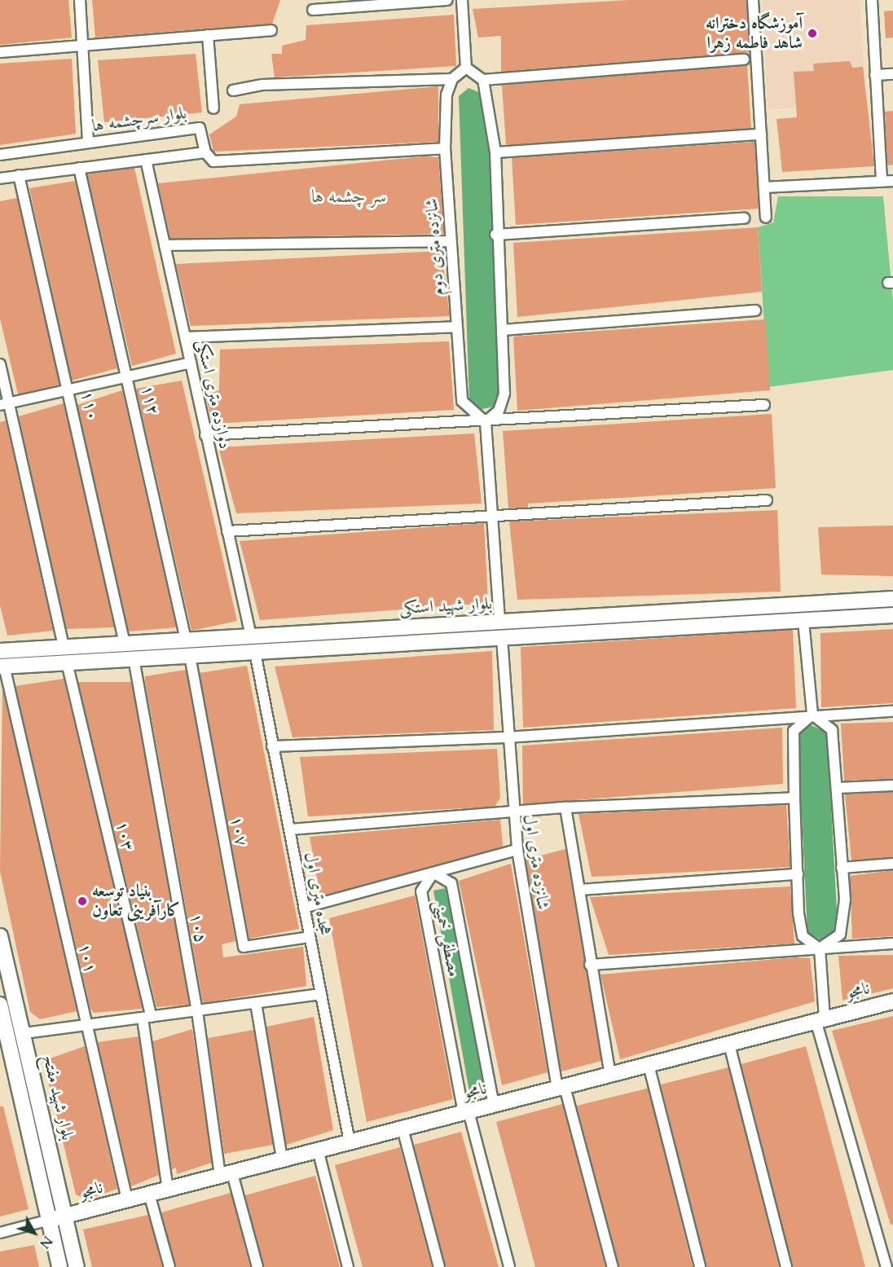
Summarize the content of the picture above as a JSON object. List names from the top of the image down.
{
  "streets": {
    "main road": ["بلوار شهید استکی", "نامجو", "بلوار شهید مفتح"],
    "street": [
      "بلوار سرچشمه ها",
      "شانزده متری دوم",
      "دوازده متری استکی",
      "۱۱۲",
      "۱۱۰",
      "۱۰۷",
      "۱۰۳",
      "شانزده متری اول",
      "هجده متری اول",
      "۱۰۵",
      "مصطفی خمینی",
      "۱۰۱"
    ]
  },
  "crossings": [
    ["دوازده متری استکی", "بلوار شهید استکی"],
    ["۱۱۲", "بلوار شهید استکی"],
    ["۱۱۰", "بلوار شهید استکی"],
    ["بلوار شهید استکی", "۱۰۷"],
    ["بلوار شهید استکی", "۱۰۳"],
    ["بلوار شهید استکی", "شانزده متری اول"],
    ["بلوار شهید استکی", "هجده متری اول"],
    ["بلوار شهید استکی", "۱۰۵"],
    ["بلوار شهید استکی", "۱۰۱"],
    ["۱۰۷", "هجده متری اول"],
    ["۱۰۳", "نامجو"],
    ["شانزده متری اول", "نامجو"],
    ["هجده متری اول", "نامجو"],
    ["۱۰۵", "نامجو"],
    ["مصطفی خمینی", "نامجو"],
    ["۱۰۱", "نامجو"],
    ["نامجو", "بلوار شهید مفتح"]
  ],
  "districts": ["سر چشمه ها"],
  "places": ["آموزشگاه دخترانه شاهد فاطمه زهرا", "بنیاد توسعه کارآفرینی تعاون"],
  "north": "bottom right"
}
